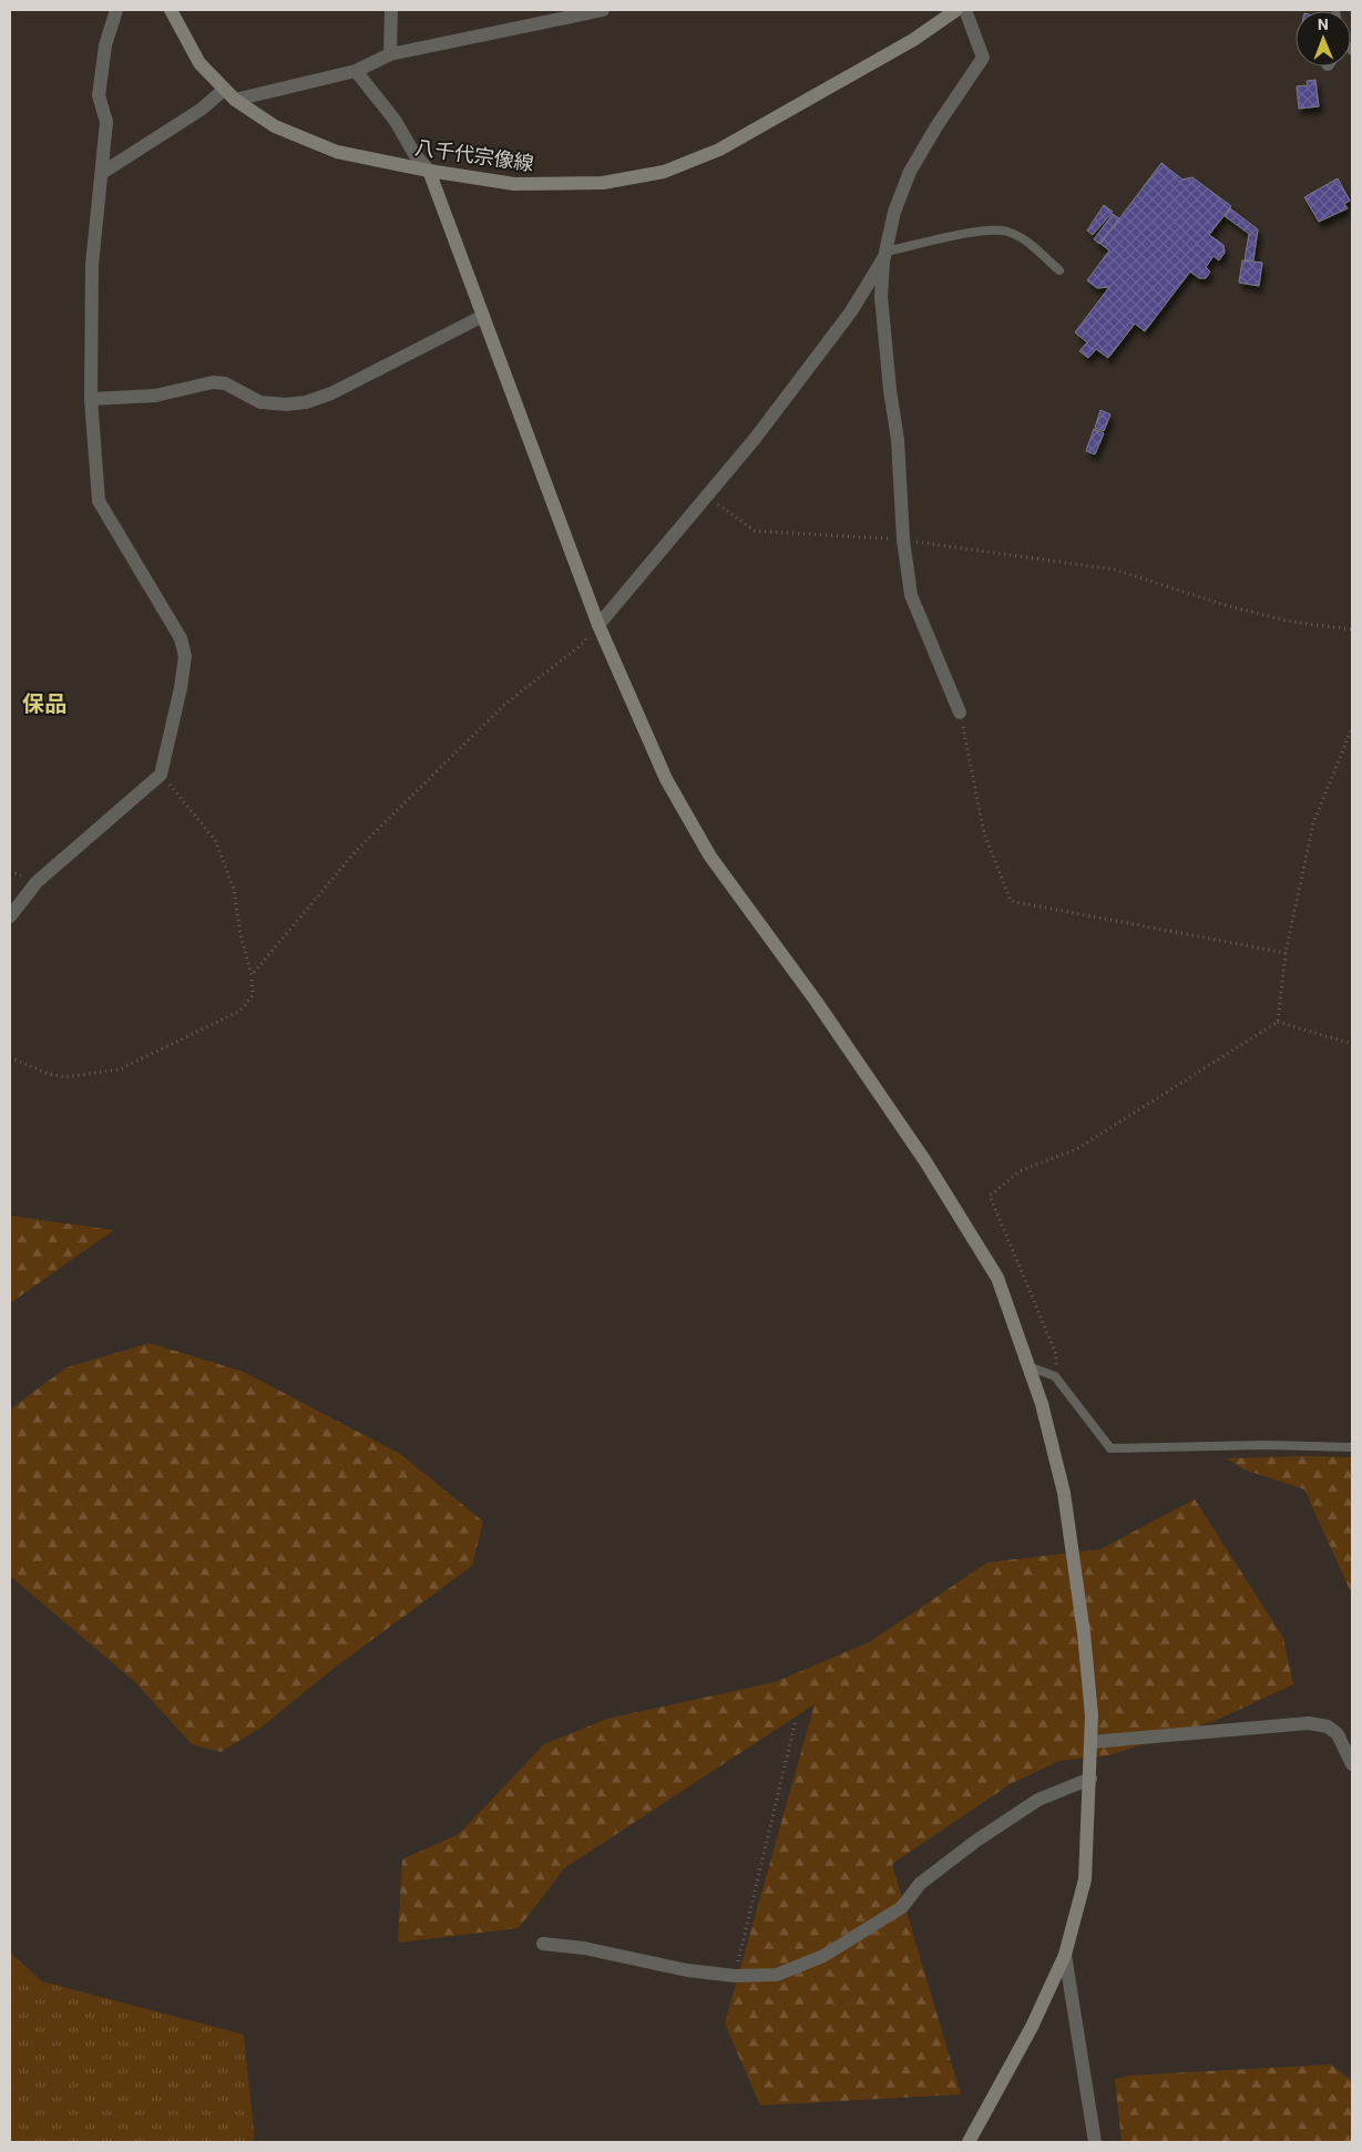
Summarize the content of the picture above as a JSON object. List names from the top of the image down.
{
  "streets": {
    "street": ["八千代宗像線"]
  },
  "districts": ["保品"],
  "north": "top"
}
